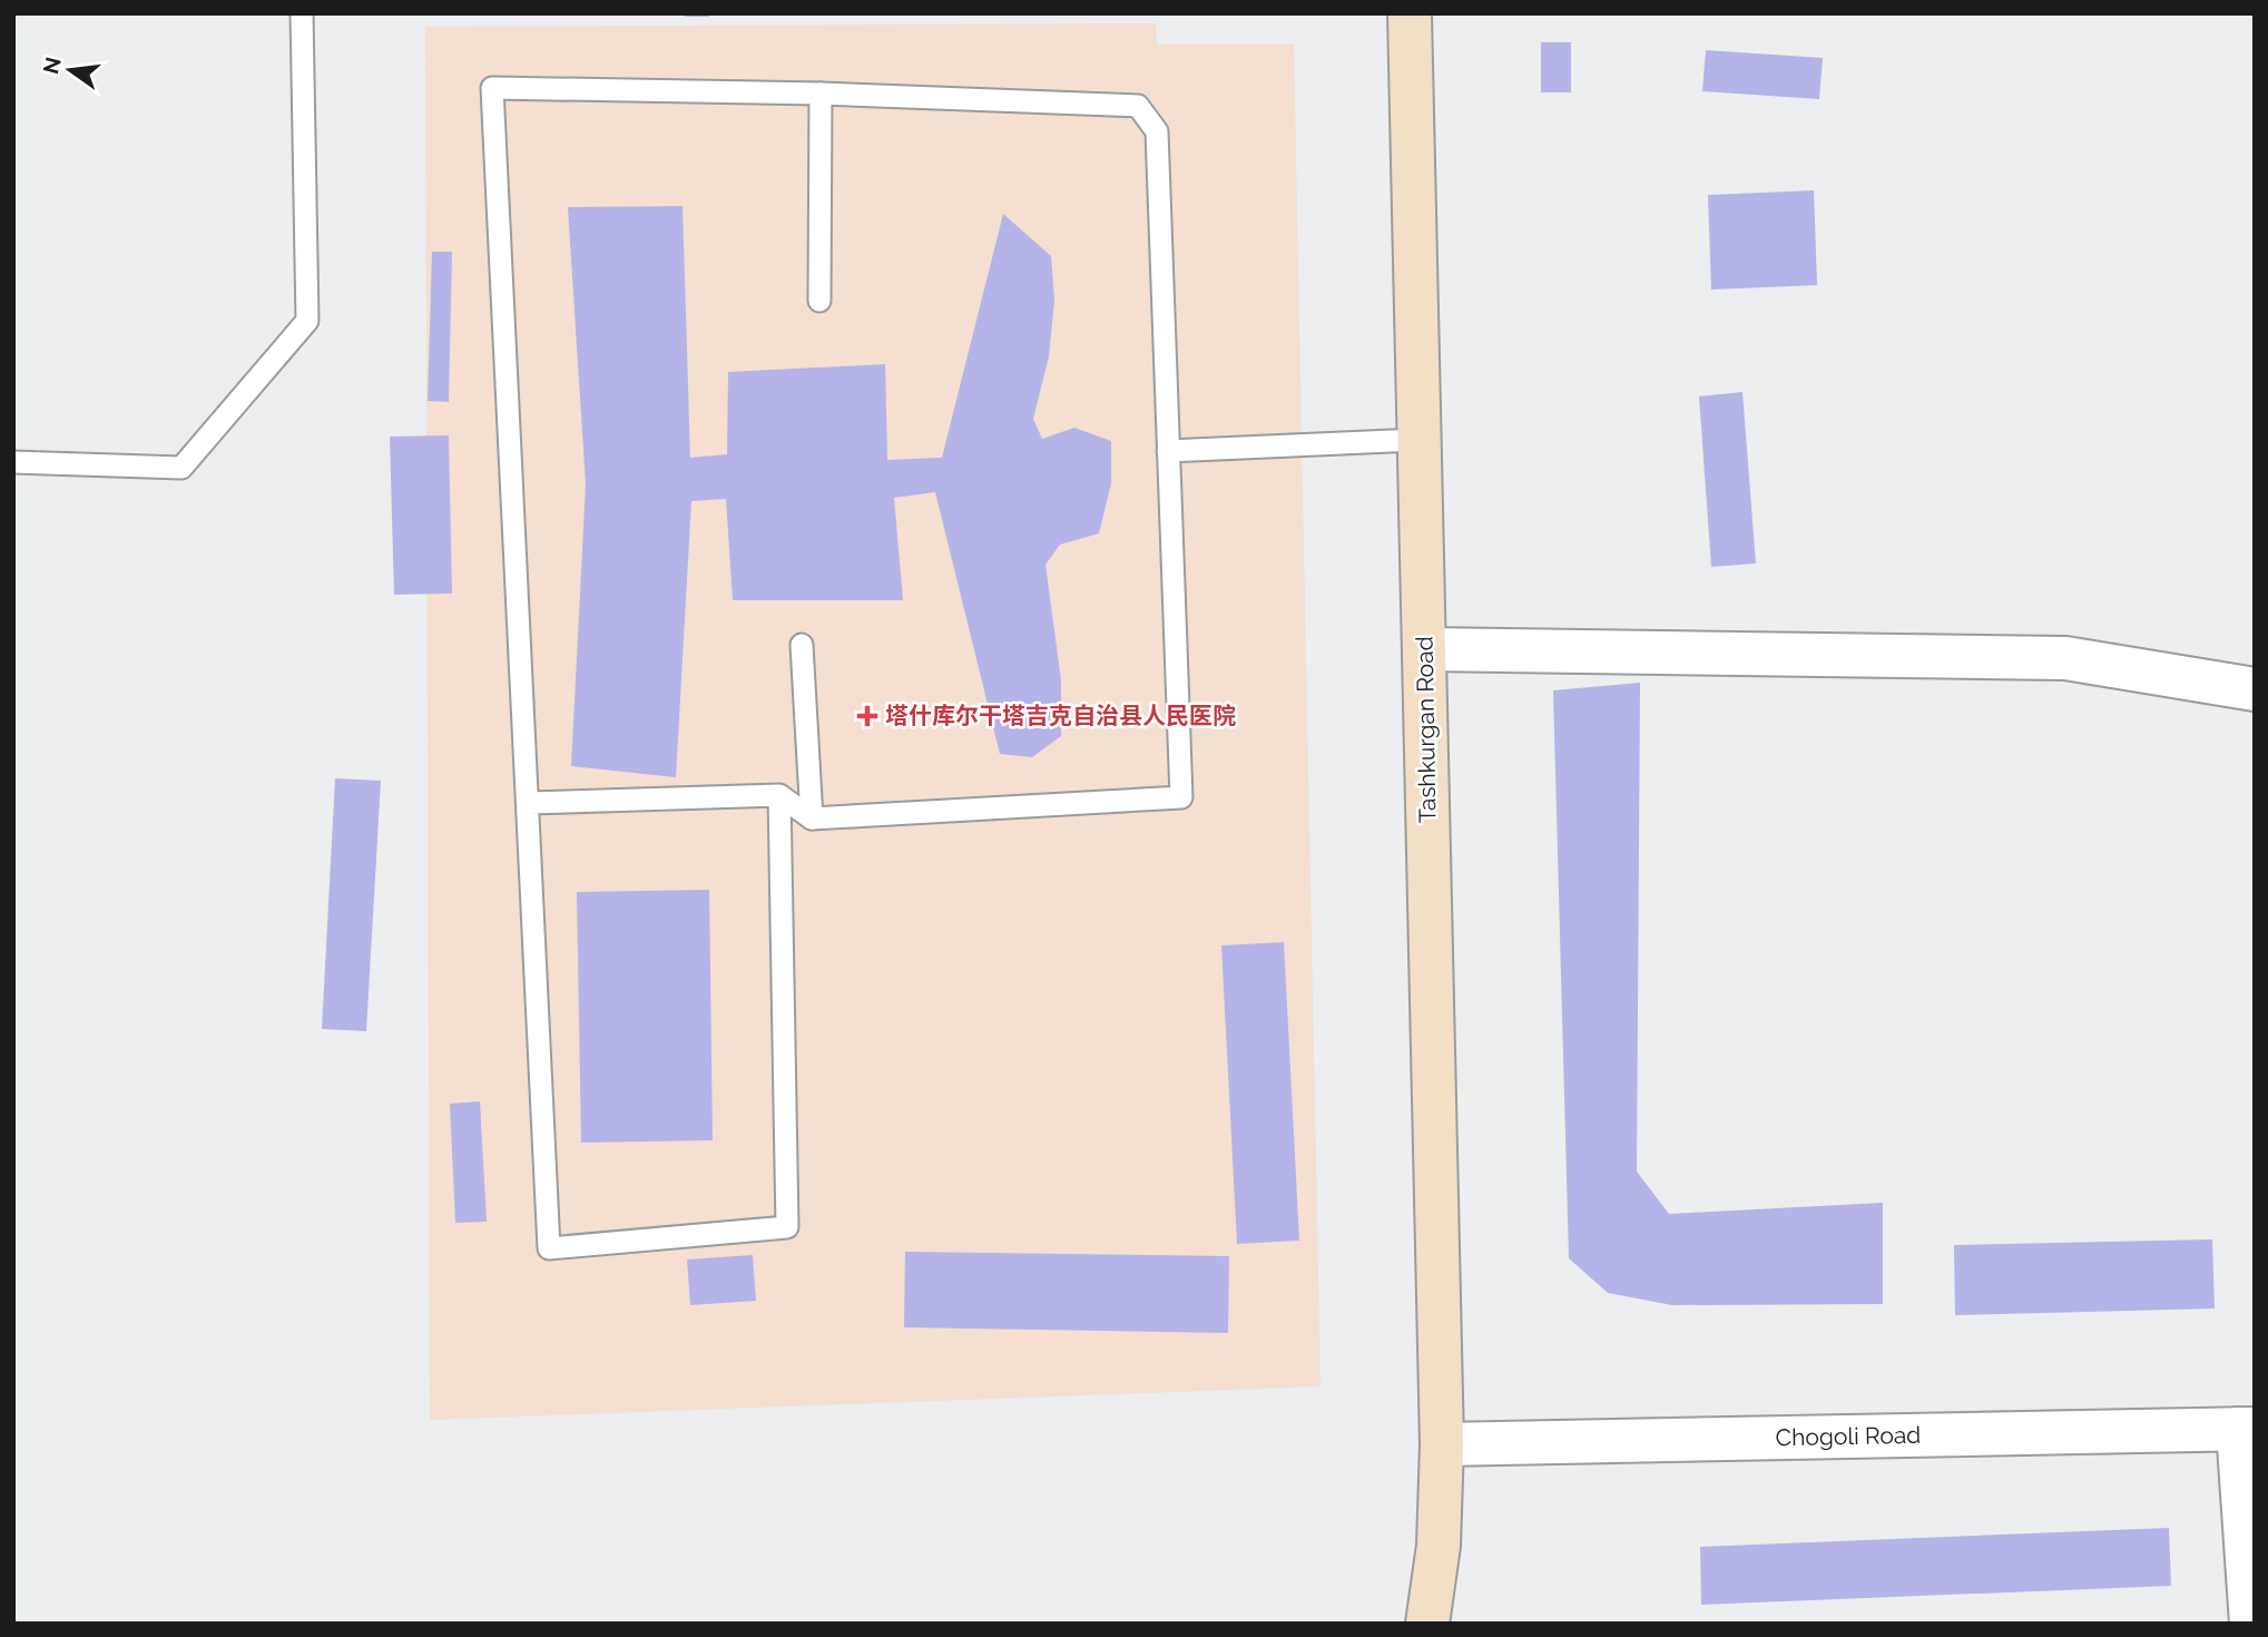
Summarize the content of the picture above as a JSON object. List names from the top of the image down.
{
  "streets": {
    "main road": ["Tashkurgan Road"],
    "street": ["Chogoli Road"]
  },
  "crossings": [
    ["Tashkurgan Road", "Chogoli Road"]
  ],
  "places": {
    "health": ["塔什库尔干塔吉克自治县人民医院"]
  },
  "north": "left"
}
